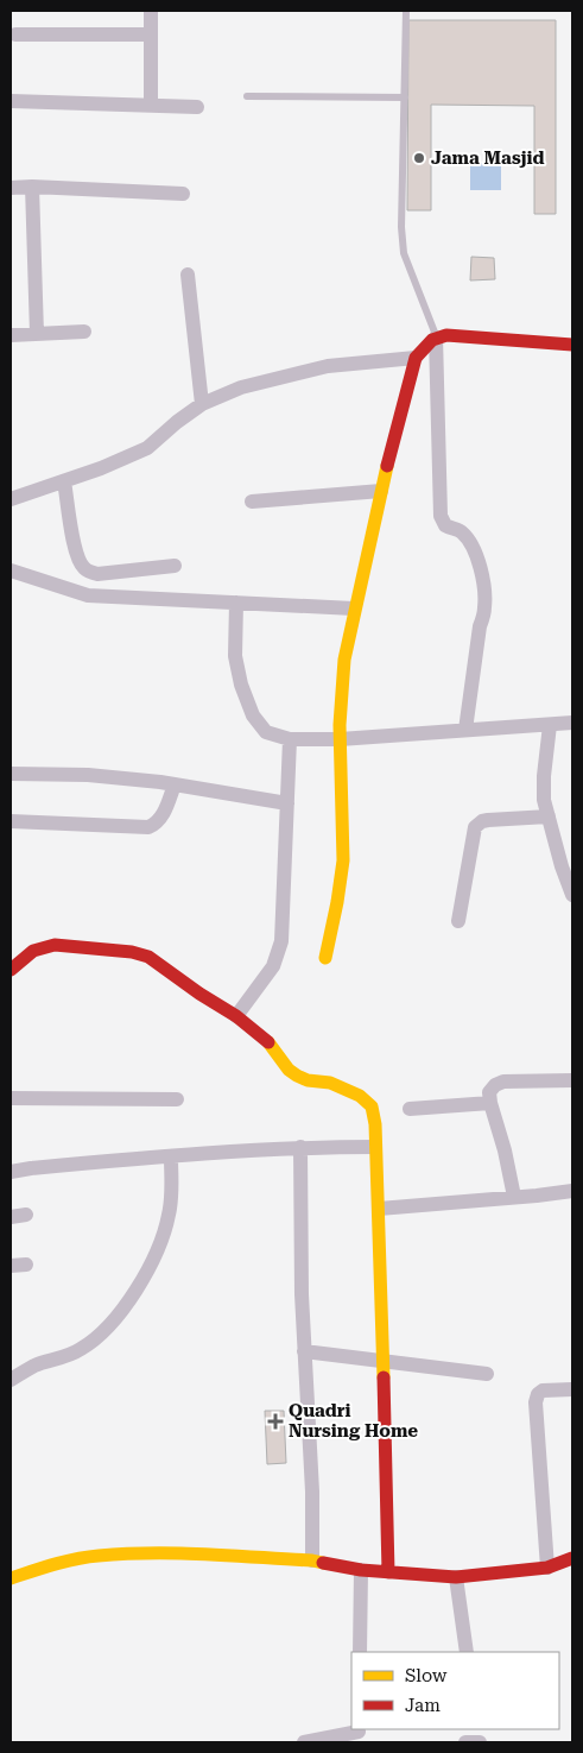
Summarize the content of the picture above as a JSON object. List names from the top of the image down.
{
  "places": {
    "other": ["Jama Masjid"],
    "health": ["Quadri Nursing Home"]
  },
  "legend": ["Slow", "Jam"]
}
